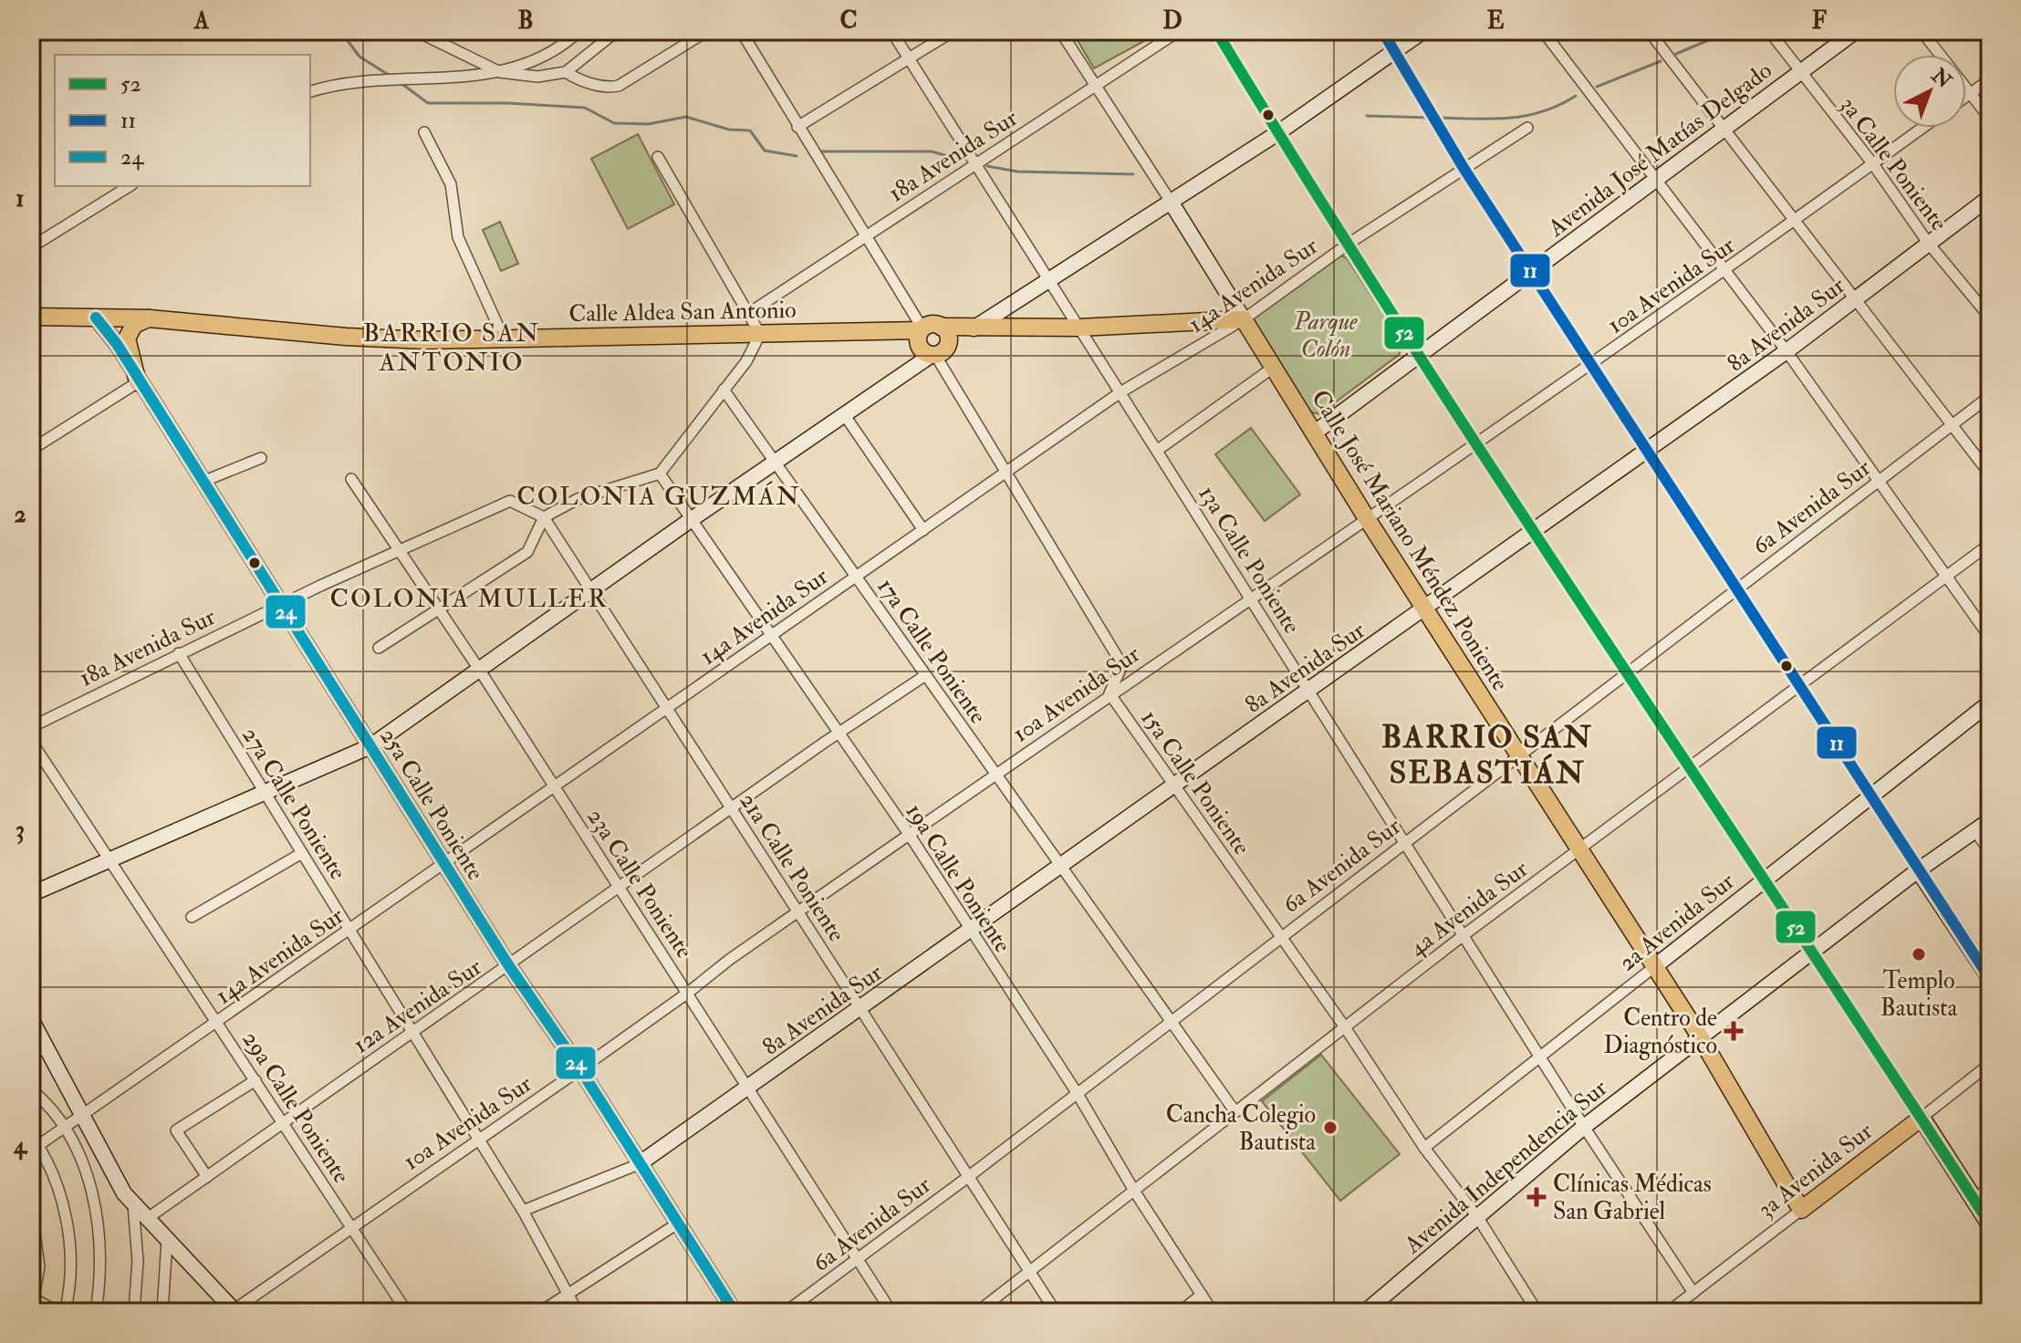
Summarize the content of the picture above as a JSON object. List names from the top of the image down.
{
  "streets": {
    "main road": ["Calle Aldea San Antonio", "Calle José Mariano Méndez Poniente", "3a Avenida Sur"],
    "street": [
      "Avenida José Matías Delgado",
      "18a Avenida Sur",
      "3a Calle Poniente",
      "14a Avenida Sur",
      "10a Avenida Sur",
      "8a Avenida Sur",
      "6a Avenida Sur",
      "13a Calle Poniente",
      "17a Calle Poniente",
      "15a Calle Poniente",
      "27a Calle Poniente",
      "25a Calle Poniente",
      "21a Calle Poniente",
      "19a Calle Poniente",
      "23a Calle Poniente",
      "4a Avenida Sur",
      "2a Avenida Sur",
      "12a Avenida Sur",
      "29a Calle Poniente",
      "Avenida Independencia Sur"
    ]
  },
  "crossings": [
    ["Avenida José Matías Delgado", "3a Calle Poniente"],
    ["Avenida José Matías Delgado", "Calle José Mariano Méndez Poniente"],
    ["18a Avenida Sur", "Calle José Mariano Méndez Poniente"],
    ["18a Avenida Sur", "13a Calle Poniente"],
    ["18a Avenida Sur", "27a Calle Poniente"],
    ["18a Avenida Sur", "25a Calle Poniente"],
    ["18a Avenida Sur", "21a Calle Poniente"],
    ["18a Avenida Sur", "23a Calle Poniente"],
    ["3a Calle Poniente", "10a Avenida Sur"],
    ["3a Calle Poniente", "8a Avenida Sur"],
    ["14a Avenida Sur", "Calle José Mariano Méndez Poniente"],
    ["14a Avenida Sur", "13a Calle Poniente"],
    ["14a Avenida Sur", "17a Calle Poniente"],
    ["14a Avenida Sur", "27a Calle Poniente"],
    ["14a Avenida Sur", "25a Calle Poniente"],
    ["14a Avenida Sur", "21a Calle Poniente"],
    ["14a Avenida Sur", "19a Calle Poniente"],
    ["14a Avenida Sur", "23a Calle Poniente"],
    ["14a Avenida Sur", "29a Calle Poniente"],
    ["10a Avenida Sur", "Calle José Mariano Méndez Poniente"],
    ["10a Avenida Sur", "13a Calle Poniente"],
    ["10a Avenida Sur", "17a Calle Poniente"],
    ["10a Avenida Sur", "15a Calle Poniente"],
    ["10a Avenida Sur", "27a Calle Poniente"],
    ["10a Avenida Sur", "25a Calle Poniente"],
    ["10a Avenida Sur", "21a Calle Poniente"],
    ["10a Avenida Sur", "19a Calle Poniente"],
    ["10a Avenida Sur", "23a Calle Poniente"],
    ["10a Avenida Sur", "29a Calle Poniente"],
    ["Calle Aldea San Antonio", "25a Calle Poniente"],
    ["8a Avenida Sur", "Calle José Mariano Méndez Poniente"],
    ["8a Avenida Sur", "13a Calle Poniente"],
    ["8a Avenida Sur", "17a Calle Poniente"],
    ["8a Avenida Sur", "15a Calle Poniente"],
    ["8a Avenida Sur", "25a Calle Poniente"],
    ["8a Avenida Sur", "21a Calle Poniente"],
    ["8a Avenida Sur", "19a Calle Poniente"],
    ["8a Avenida Sur", "23a Calle Poniente"],
    ["6a Avenida Sur", "Calle José Mariano Méndez Poniente"],
    ["6a Avenida Sur", "13a Calle Poniente"],
    ["6a Avenida Sur", "17a Calle Poniente"],
    ["6a Avenida Sur", "15a Calle Poniente"],
    ["6a Avenida Sur", "21a Calle Poniente"],
    ["6a Avenida Sur", "19a Calle Poniente"],
    ["6a Avenida Sur", "23a Calle Poniente"],
    ["Calle José Mariano Méndez Poniente", "4a Avenida Sur"],
    ["Calle José Mariano Méndez Poniente", "2a Avenida Sur"],
    ["Calle José Mariano Méndez Poniente", "Avenida Independencia Sur"],
    ["Calle José Mariano Méndez Poniente", "3a Avenida Sur"],
    ["13a Calle Poniente", "4a Avenida Sur"],
    ["13a Calle Poniente", "2a Avenida Sur"],
    ["13a Calle Poniente", "Avenida Independencia Sur"],
    ["13a Calle Poniente", "3a Avenida Sur"],
    ["17a Calle Poniente", "4a Avenida Sur"],
    ["17a Calle Poniente", "12a Avenida Sur"],
    ["15a Calle Poniente", "4a Avenida Sur"],
    ["15a Calle Poniente", "2a Avenida Sur"],
    ["15a Calle Poniente", "Avenida Independencia Sur"],
    ["27a Calle Poniente", "12a Avenida Sur"],
    ["25a Calle Poniente", "12a Avenida Sur"],
    ["21a Calle Poniente", "4a Avenida Sur"],
    ["21a Calle Poniente", "12a Avenida Sur"],
    ["19a Calle Poniente", "4a Avenida Sur"],
    ["19a Calle Poniente", "12a Avenida Sur"],
    ["23a Calle Poniente", "12a Avenida Sur"],
    ["12a Avenida Sur", "29a Calle Poniente"]
  ],
  "districts": [
    "BARRIO SAN ANTONIO",
    "COLONIA GUZMÁN",
    "COLONIA MULLER",
    "BARRIO SAN SEBASTIÁN"
  ],
  "parks": ["Parque Colón"],
  "places": {
    "other": ["Templo Bautista", "Cancha Colegio Bautista"],
    "health": ["Centro de Diagnóstico", "Clínicas Médicas San Gabriel"]
  },
  "lines": ["transit line 52", "transit line 11", "transit line 24"],
  "legend": ["52", "11", "24"],
  "north": "top right",
  "grid": {
    "columns": [
      "A",
      "B",
      "C",
      "D",
      "E",
      "F"
    ],
    "rows": [
      "1",
      "2",
      "3",
      "4"
    ]
  }
}
